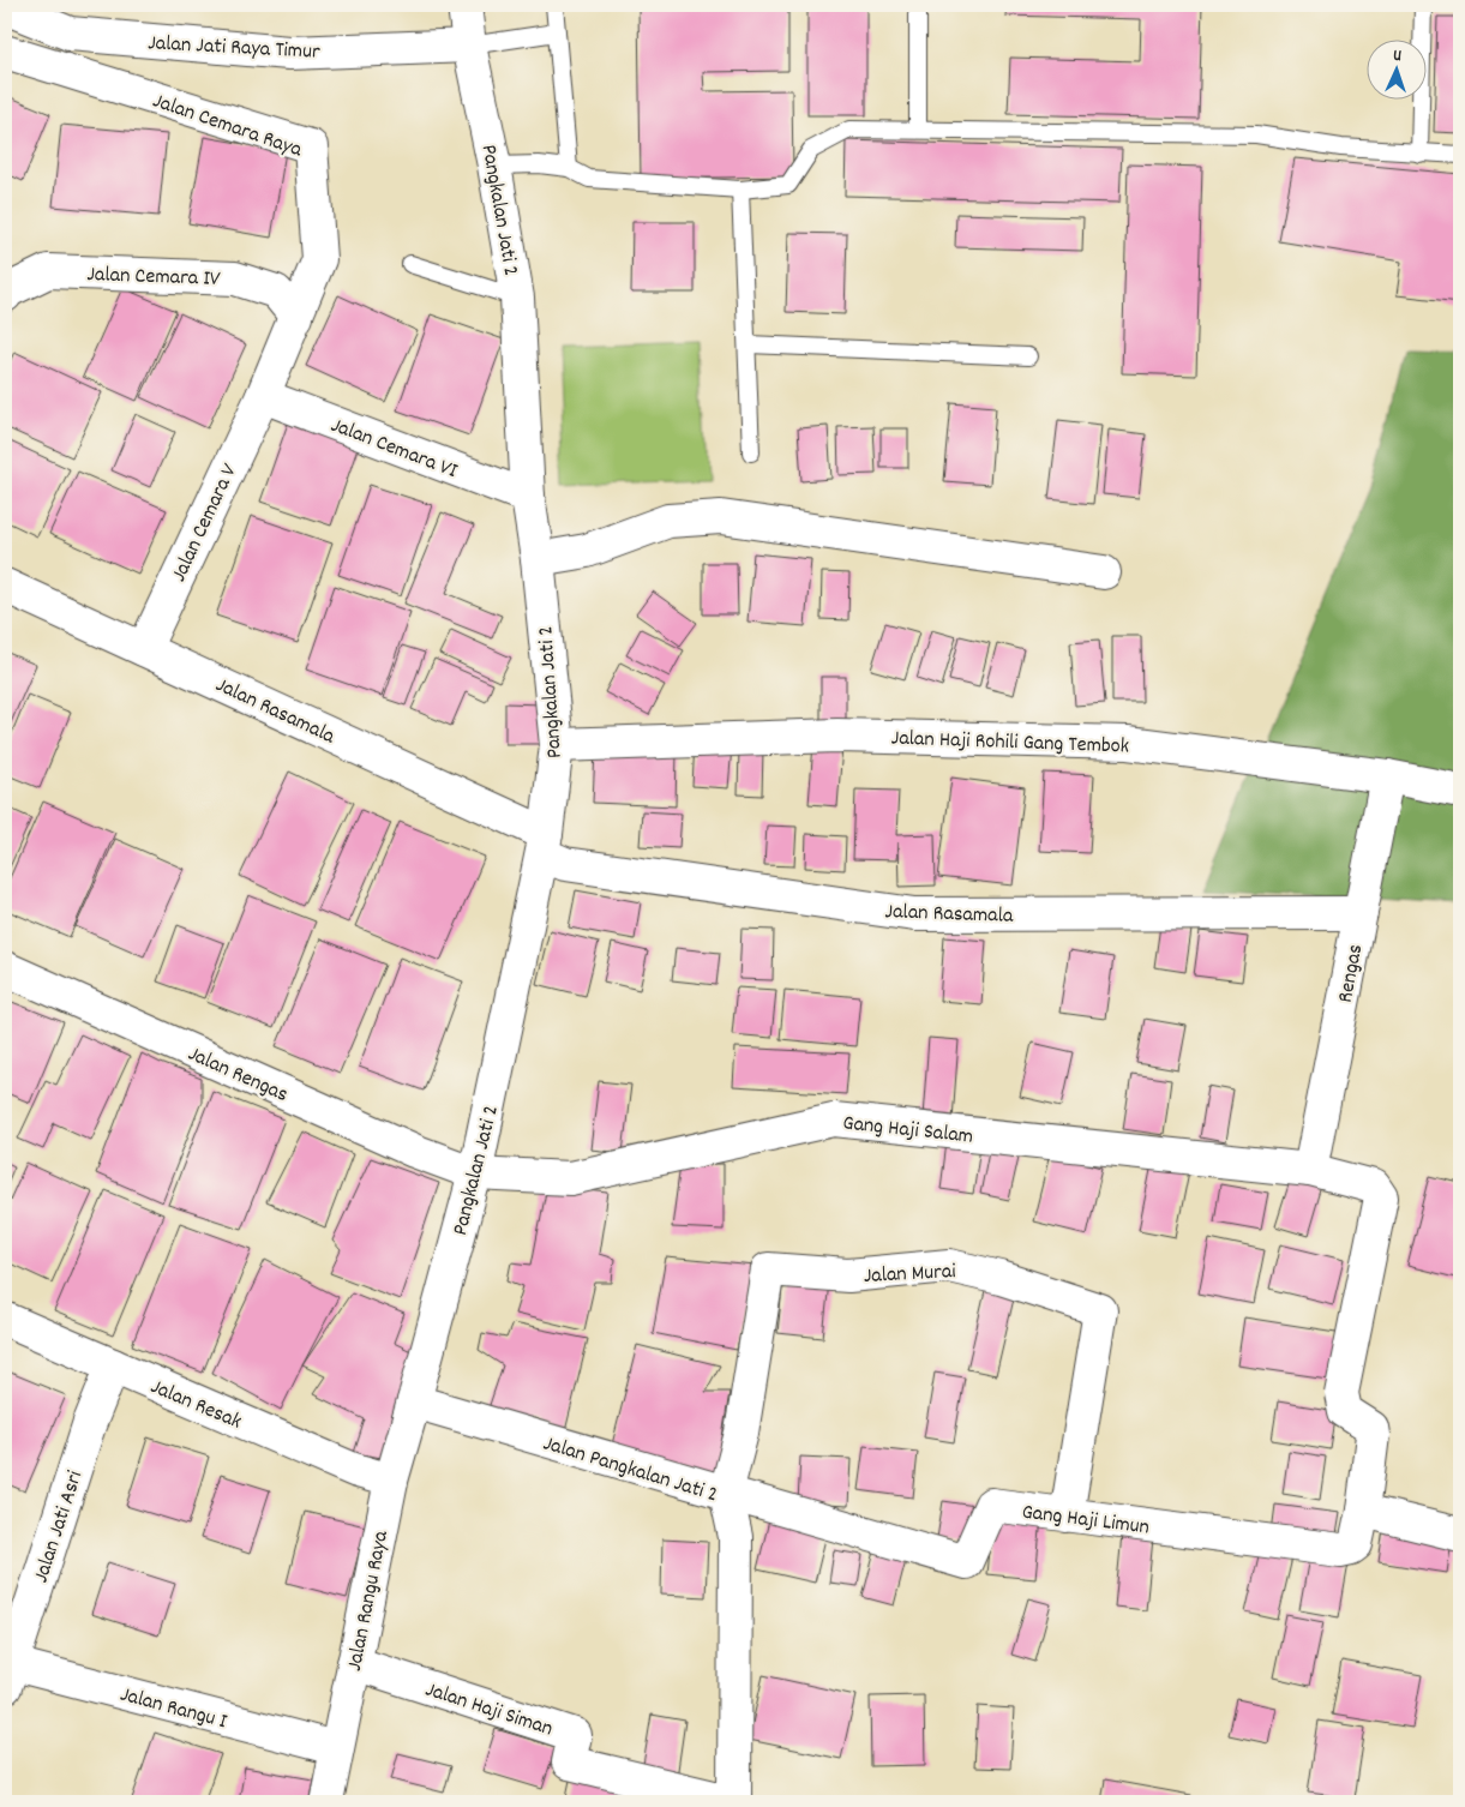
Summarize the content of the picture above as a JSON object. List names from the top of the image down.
{
  "streets": {
    "street": [
      "Jalan Jati Raya Timur",
      "Jalan Cemara Raya",
      "Pangkalan Jati 2",
      "Jalan Cemara IV",
      "Jalan Cemara VI",
      "Jalan Cemara V",
      "Jalan Rasamala",
      "Jalan Haji Rohili Gang Tembok",
      "Rengas",
      "Jalan Rengas",
      "Gang Haji Salam",
      "Jalan Murai",
      "Jalan Resak",
      "Jalan Pangkalan Jati 2",
      "Gang Haji Limun",
      "Jalan Jati Asri",
      "Jalan Rangu Raya",
      "Jalan Rangu I",
      "Jalan Haji Siman"
    ]
  },
  "crossings": [
    ["Jalan Jati Raya Timur", "Pangkalan Jati 2"],
    ["Jalan Cemara Raya", "Jalan Cemara IV"],
    ["Jalan Cemara Raya", "Jalan Cemara VI"],
    ["Jalan Cemara Raya", "Jalan Cemara V"],
    ["Pangkalan Jati 2", "Jalan Cemara VI"],
    ["Pangkalan Jati 2", "Jalan Rasamala"],
    ["Pangkalan Jati 2", "Jalan Haji Rohili Gang Tembok"],
    ["Pangkalan Jati 2", "Jalan Rengas"],
    ["Pangkalan Jati 2", "Gang Haji Salam"],
    ["Pangkalan Jati 2", "Jalan Pangkalan Jati 2"],
    ["Pangkalan Jati 2", "Jalan Rangu Raya"],
    ["Jalan Cemara VI", "Jalan Cemara V"],
    ["Jalan Cemara V", "Jalan Rasamala"],
    ["Jalan Rasamala", "Rengas"],
    ["Jalan Haji Rohili Gang Tembok", "Rengas"],
    ["Rengas", "Gang Haji Salam"],
    ["Jalan Rengas", "Gang Haji Salam"],
    ["Gang Haji Salam", "Gang Haji Limun"],
    ["Jalan Murai", "Jalan Pangkalan Jati 2"],
    ["Jalan Murai", "Gang Haji Limun"],
    ["Jalan Resak", "Jalan Jati Asri"],
    ["Jalan Resak", "Jalan Rangu Raya"],
    ["Jalan Pangkalan Jati 2", "Gang Haji Limun"],
    ["Jalan Pangkalan Jati 2", "Jalan Rangu Raya"],
    ["Jalan Pangkalan Jati 2", "Jalan Haji Siman"],
    ["Jalan Jati Asri", "Jalan Rangu I"],
    ["Jalan Rangu Raya", "Jalan Rangu I"],
    ["Jalan Rangu Raya", "Jalan Haji Siman"]
  ],
  "north": "top"
}
